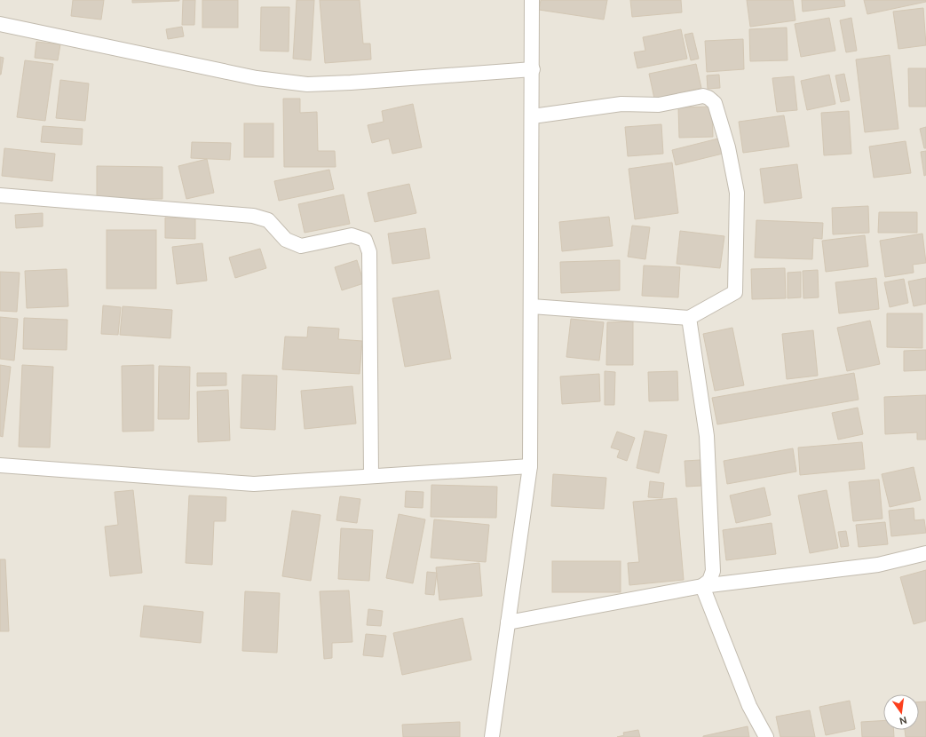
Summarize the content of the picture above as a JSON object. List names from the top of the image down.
{
  "north": "bottom"
}
